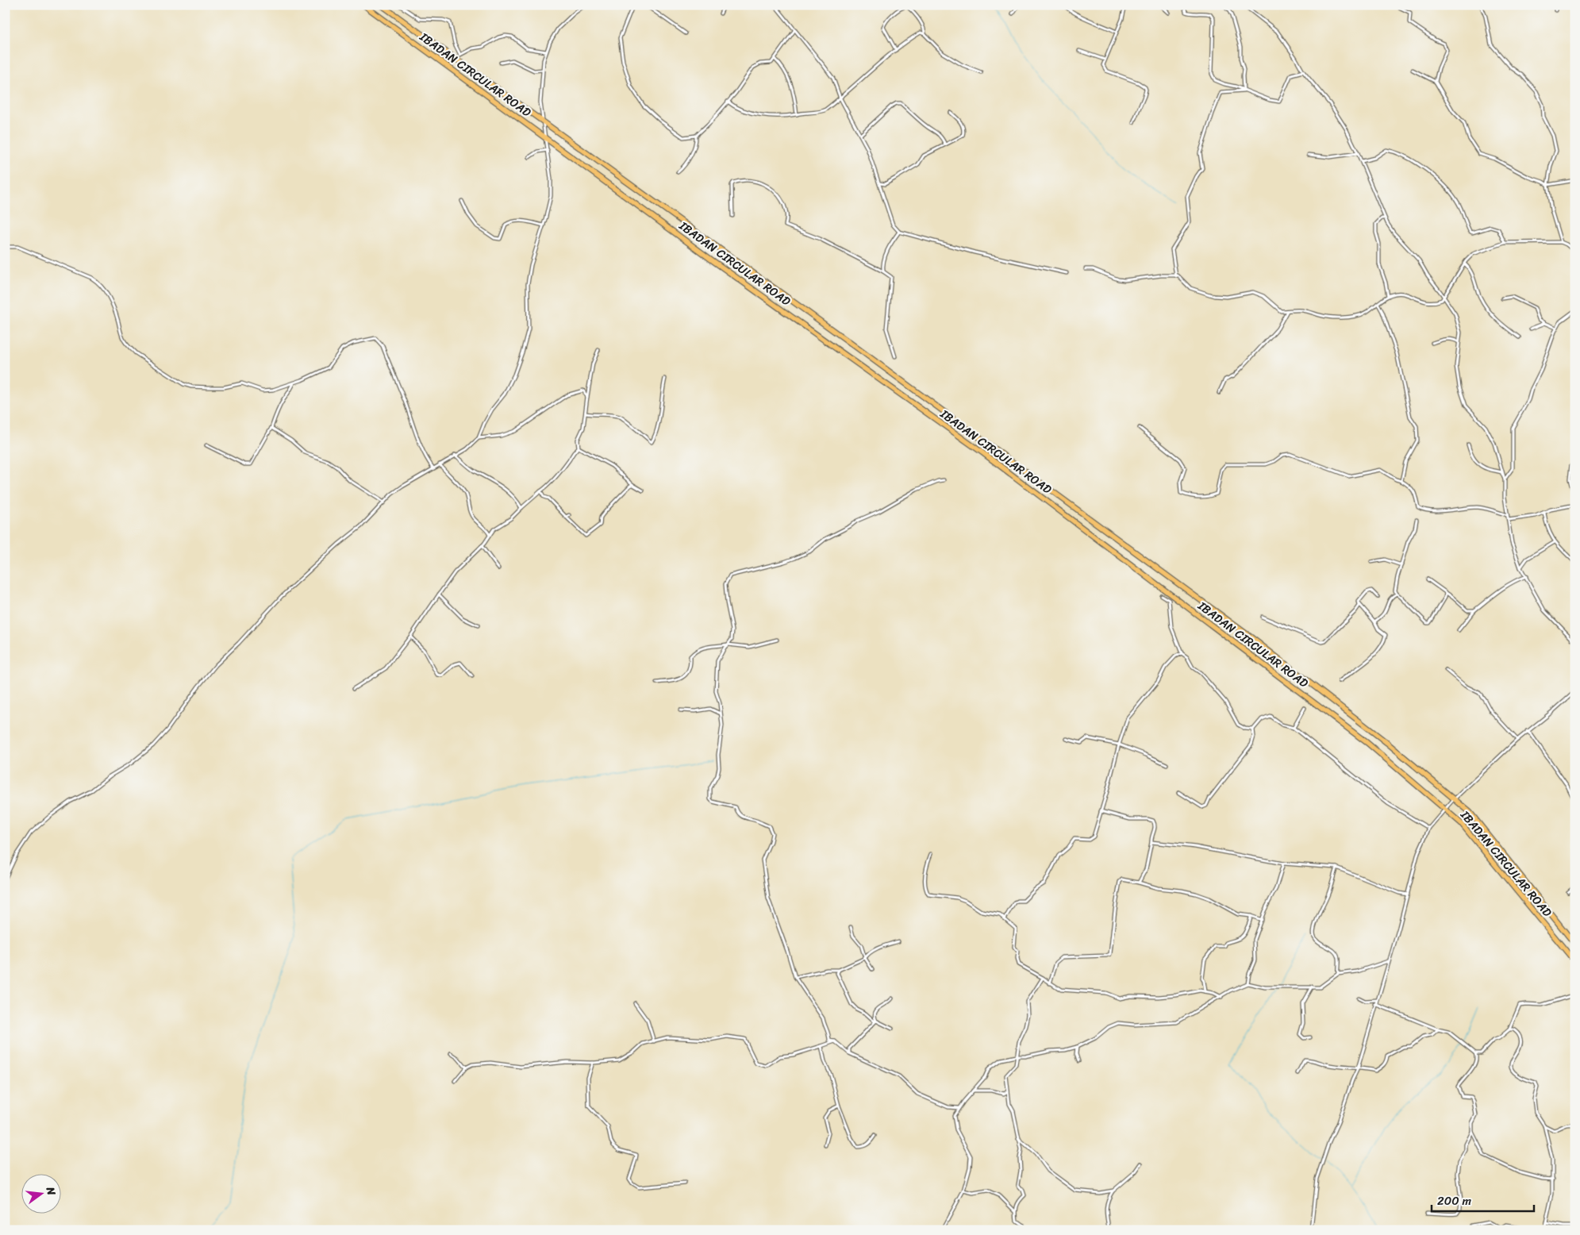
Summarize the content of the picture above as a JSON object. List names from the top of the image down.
{
  "streets": {
    "highway": ["IBADAN CIRCULAR ROAD"]
  },
  "scale_bar": "200 m",
  "north": "right"
}
